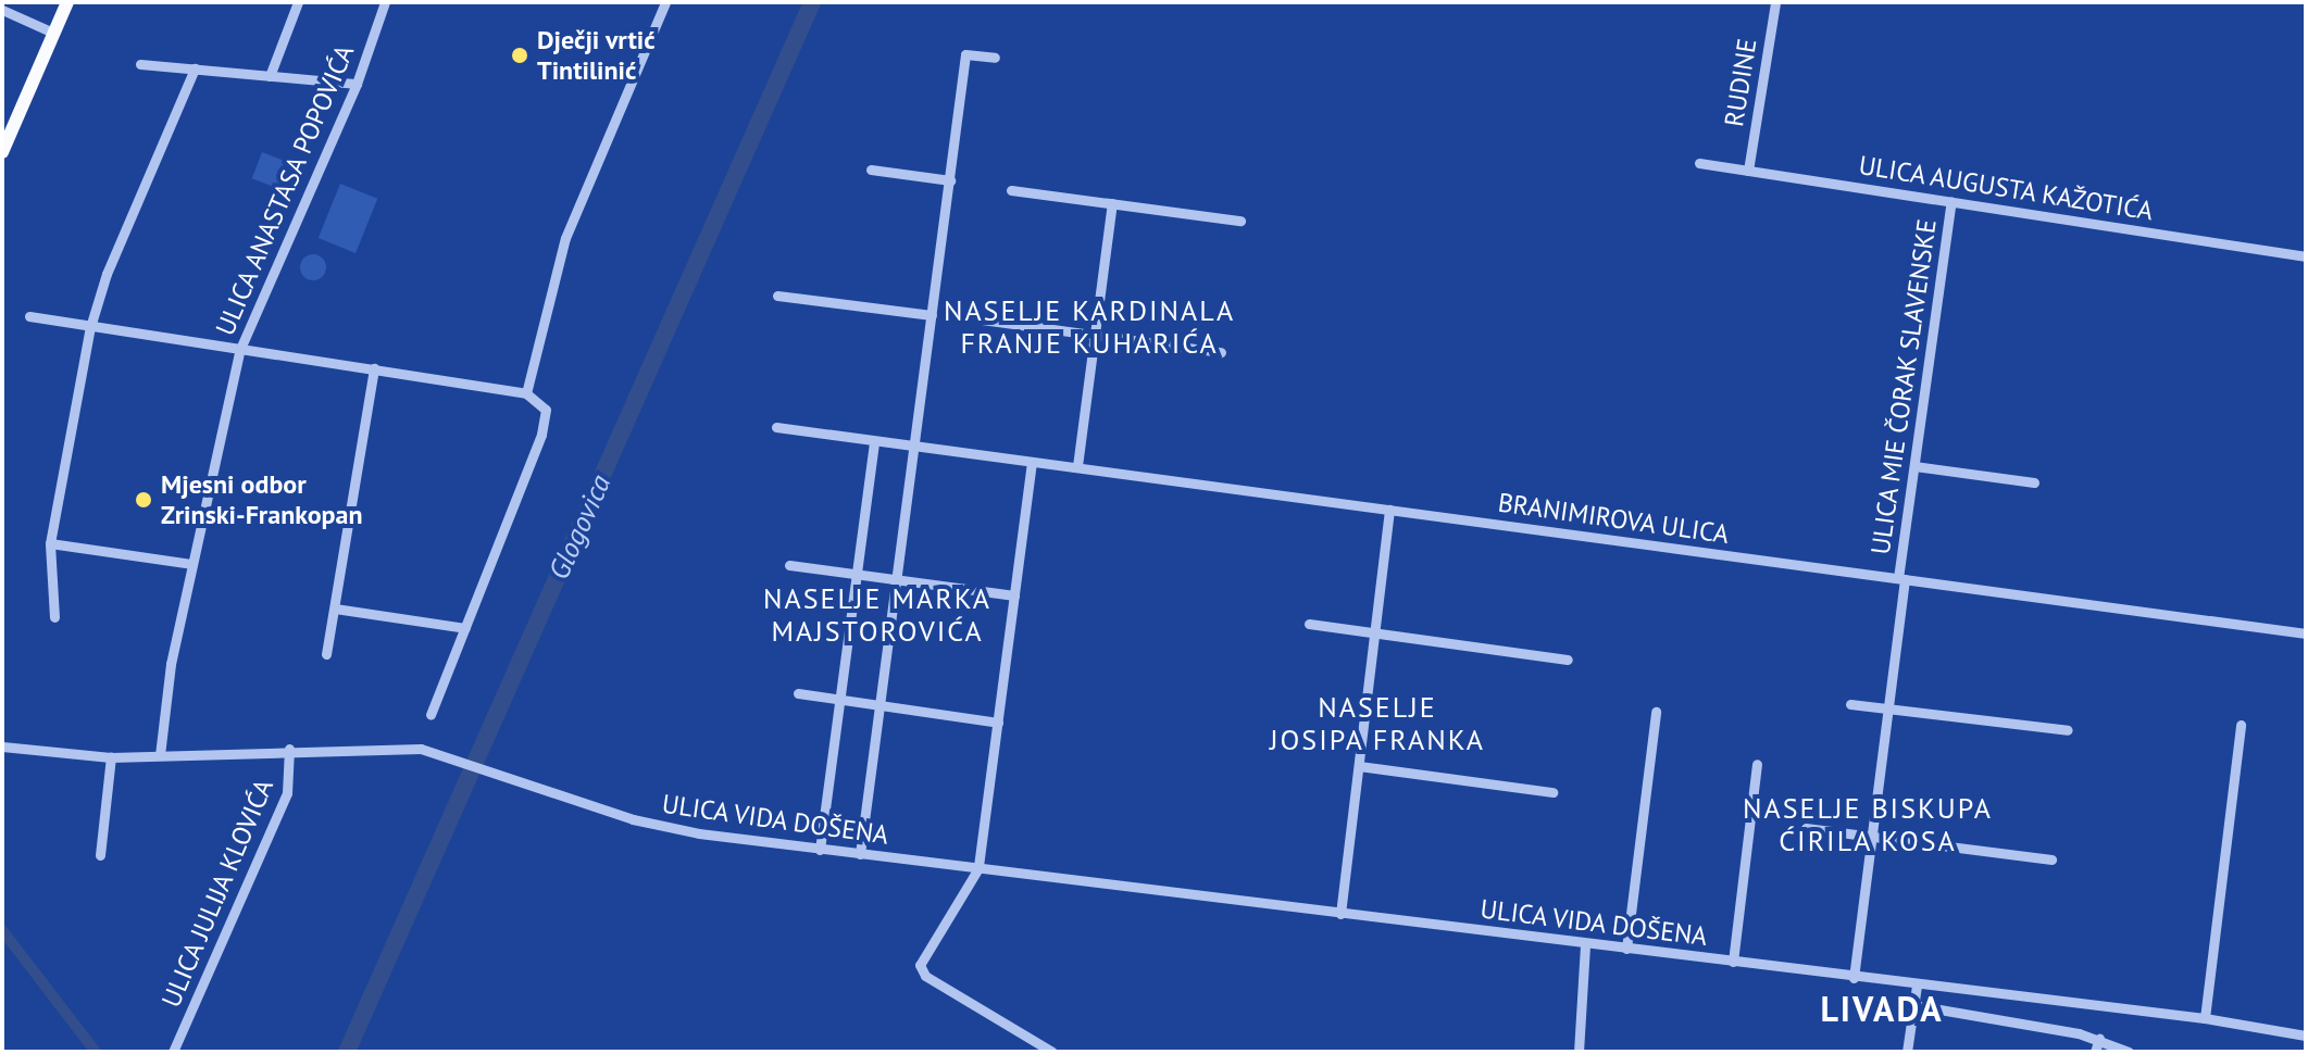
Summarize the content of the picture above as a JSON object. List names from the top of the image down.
{
  "streets": {
    "street": [
      "RUDINE",
      "ULICA AUGUSTA KAŽOTIĆA",
      "ULICA ANASTASA POPOVIĆA",
      "ULICA MIE ČORAK SLAVENSKE",
      "BRANIMIROVA ULICA",
      "ULICA VIDA DOŠENA",
      "ULICA JULIJA KLOVIĆA"
    ]
  },
  "crossings": [
    ["RUDINE", "ULICA AUGUSTA KAŽOTIĆA"],
    ["ULICA AUGUSTA KAŽOTIĆA", "ULICA MIE ČORAK SLAVENSKE"],
    ["ULICA ANASTASA POPOVIĆA", "ULICA VIDA DOŠENA"],
    ["ULICA MIE ČORAK SLAVENSKE", "BRANIMIROVA ULICA"],
    ["ULICA VIDA DOŠENA", "ULICA JULIJA KLOVIĆA"]
  ],
  "districts": [
    "NASELJE KARDINALA FRANJE KUHARIĆA",
    "NASELJE MARKA MAJSTOROVIĆA",
    "NASELJE JOSIPA FRANKA",
    "NASELJE BISKUPA ĆIRILA KOSA",
    "LIVADA"
  ],
  "water": ["Glogovica"],
  "places": ["Dječji vrtić Tintilinić", "Mjesni odbor Zrinski-Frankopan"]
}
